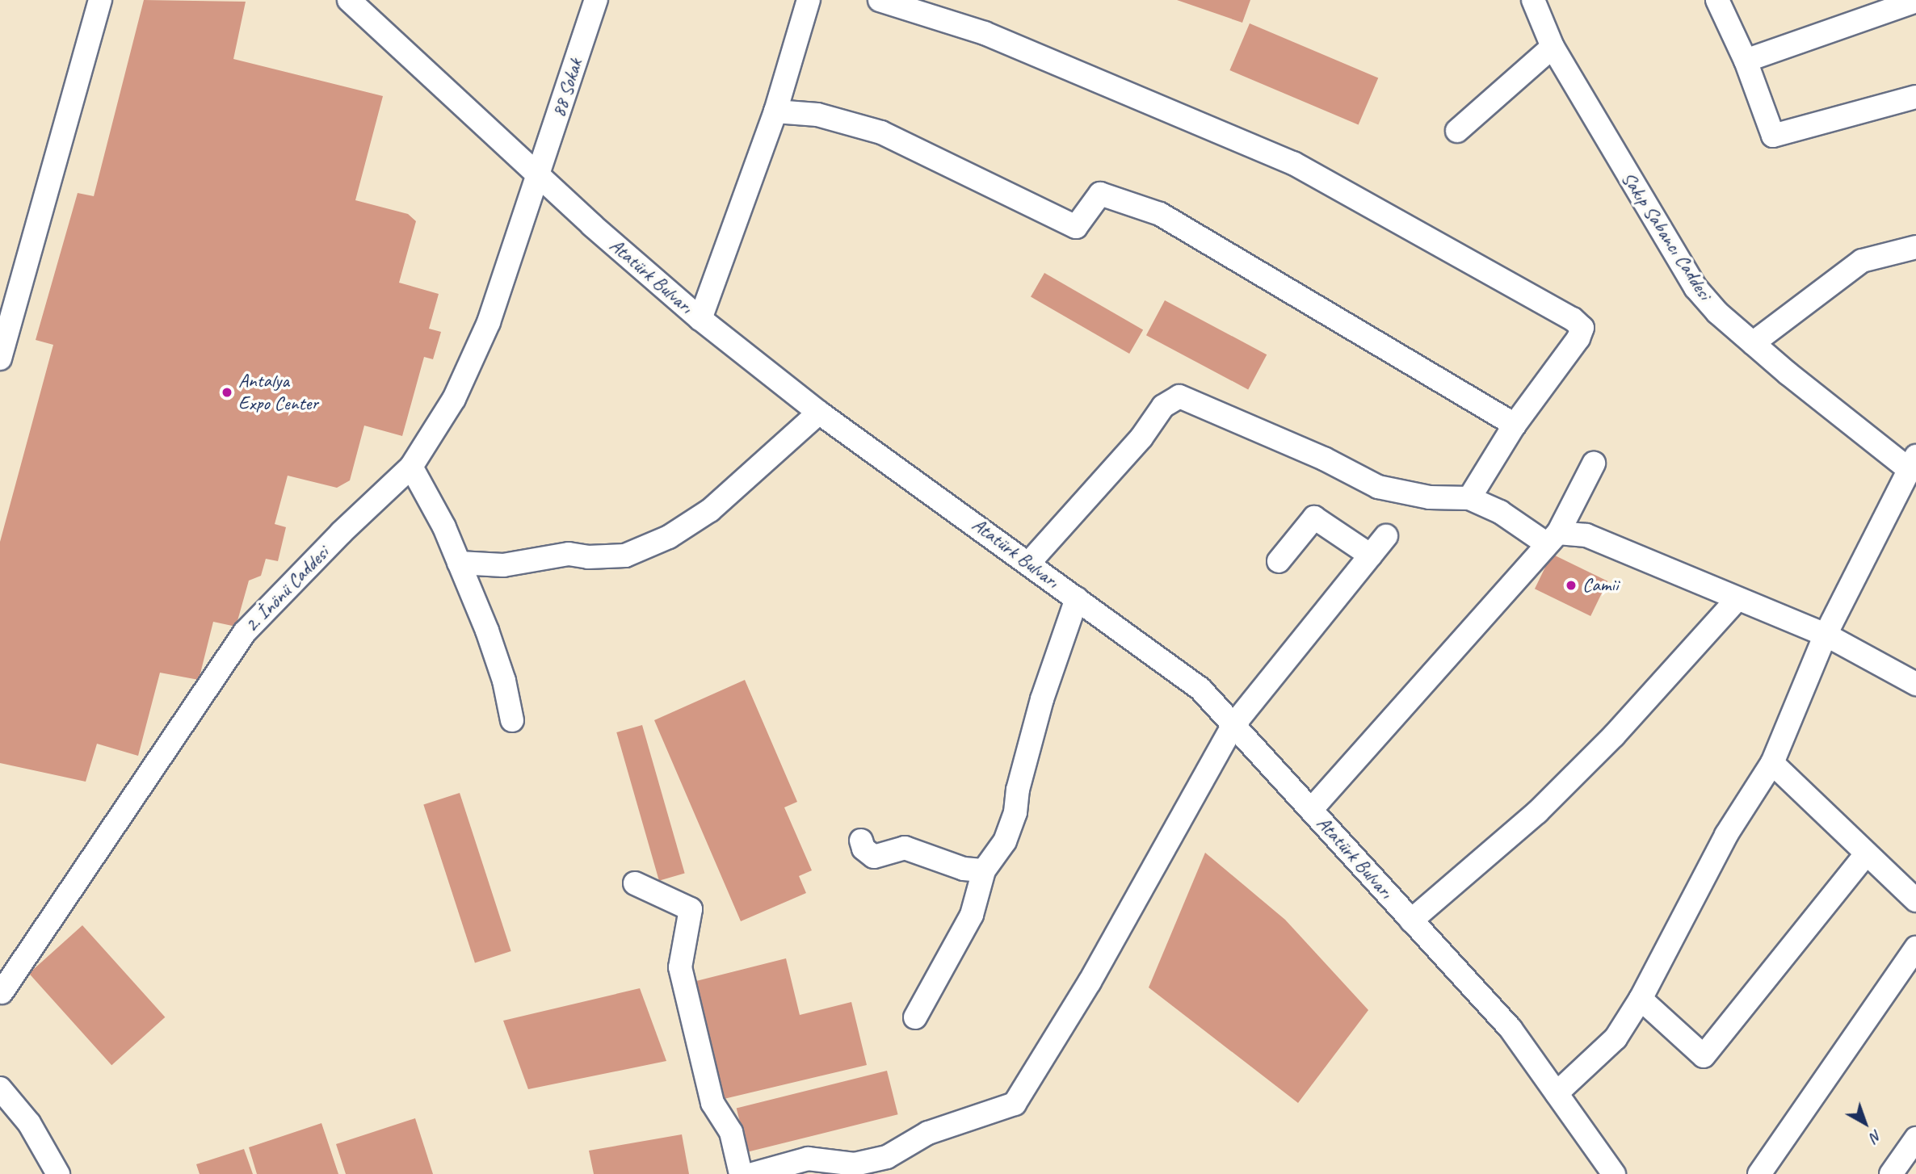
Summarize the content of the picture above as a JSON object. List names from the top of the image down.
{
  "streets": {
    "street": [
      "88 Sokak",
      "Sakıp Sabancı Caddesi",
      "Atatürk Bulvarı",
      "2. İnönü Caddesi"
    ]
  },
  "crossings": [
    ["88 Sokak", "Atatürk Bulvarı"],
    ["88 Sokak", "2. İnönü Caddesi"],
    ["Atatürk Bulvarı", "2. İnönü Caddesi"]
  ],
  "places": ["Antalya Expo Center", "Camii"],
  "north": "bottom right"
}
